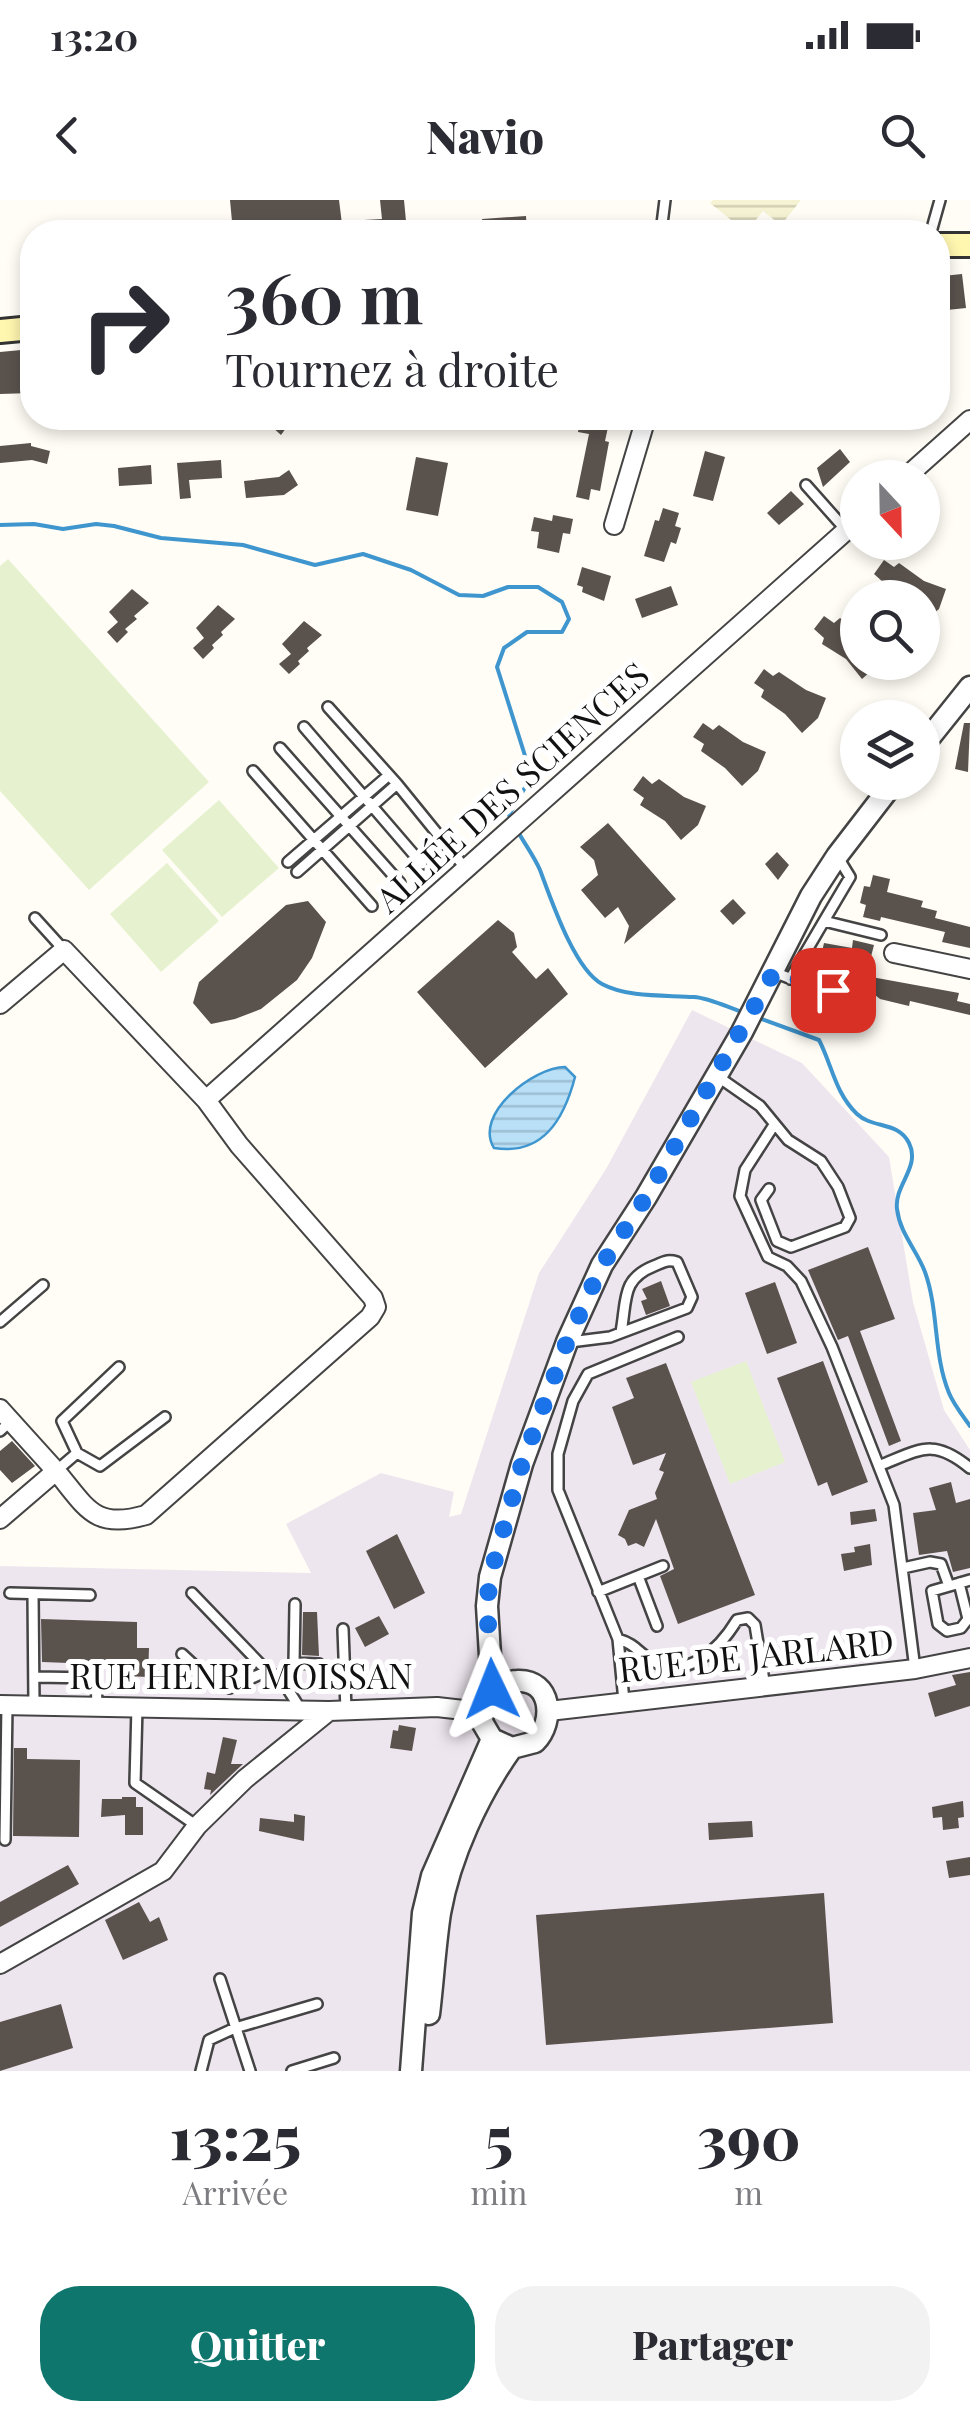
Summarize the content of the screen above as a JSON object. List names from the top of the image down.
{
  "streets": {
    "street": ["ALLÉE DES SCIENCES", "RUE DE JARLARD", "RUE HENRI MOISSAN"]
  },
  "crossings": [
    ["RUE DE JARLARD", "RUE HENRI MOISSAN"]
  ],
  "north": "bottom",
  "page": {
    "status": "13:20",
    "header": "Navio",
    "turn": ["360 m", "Tournez à droite"],
    "eta": [
      "13:25",
      "Arrivée",
      "5",
      "min",
      "390",
      "m"
    ],
    "buttons": ["Quitter", "Partager"]
  }
}
